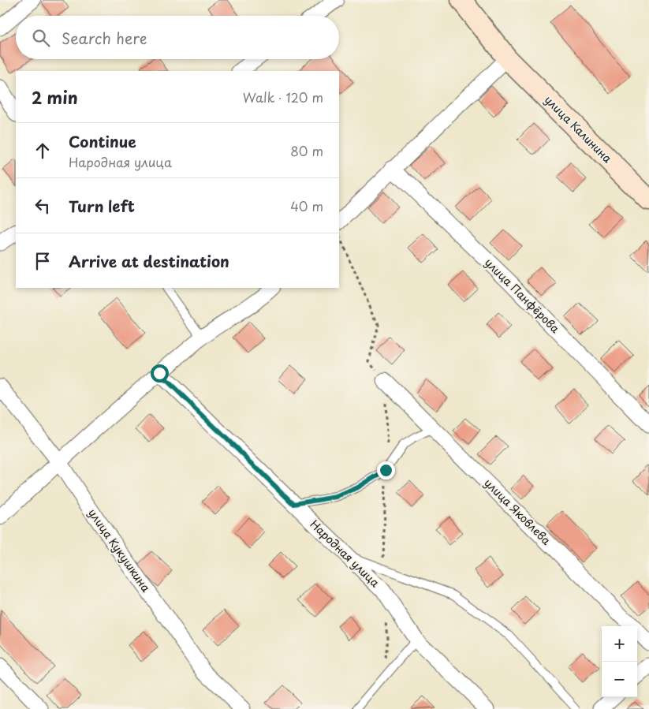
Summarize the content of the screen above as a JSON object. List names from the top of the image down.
{
  "streets": {
    "street": [
      "улица Калинина",
      "улица Панфёрова",
      "улица Яковлева",
      "улица Кукушкина",
      "Народная улица"
    ]
  },
  "page": {
    "search": "Search here",
    "heading": ["2 min", "Walk · 120 m"],
    "list": [
      ["Continue", "Народная улица", "80 m"],
      ["Turn left", "40 m"],
      "Arrive at destination"
    ],
    "map_buttons": ["+", "−"]
  }
}
